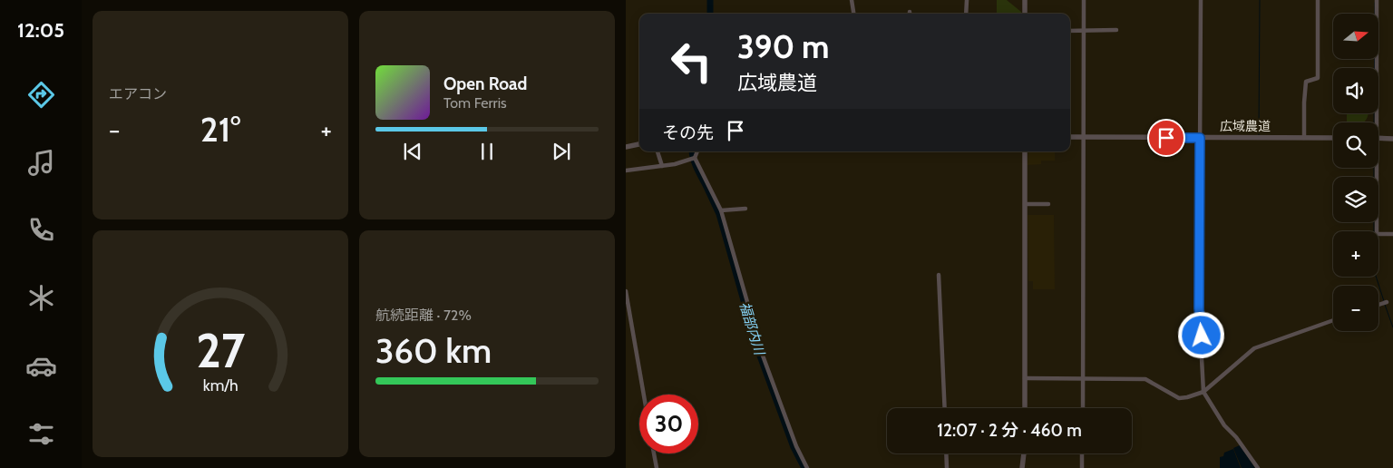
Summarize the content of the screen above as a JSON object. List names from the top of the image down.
{
  "streets": {
    "street": ["広域農道"]
  },
  "water": ["福部内川"],
  "north": "right",
  "page": {
    "tabs": "12:05",
    "tile": [
      "エアコン",
      ["航続距離 · 72%", "360 km"]
    ],
    "map_buttons": ["+", "−"],
    "turn": ["390 m", "広域農道"],
    "song": ["Open Road", "Tom Ferris"],
    "then": "その先",
    "heat": ["−", "21°", "+"],
    "limit": "30",
    "trip": "12:07 · 2 分 · 460 m",
    "gauge": ["27", "km/h"]
  }
}
